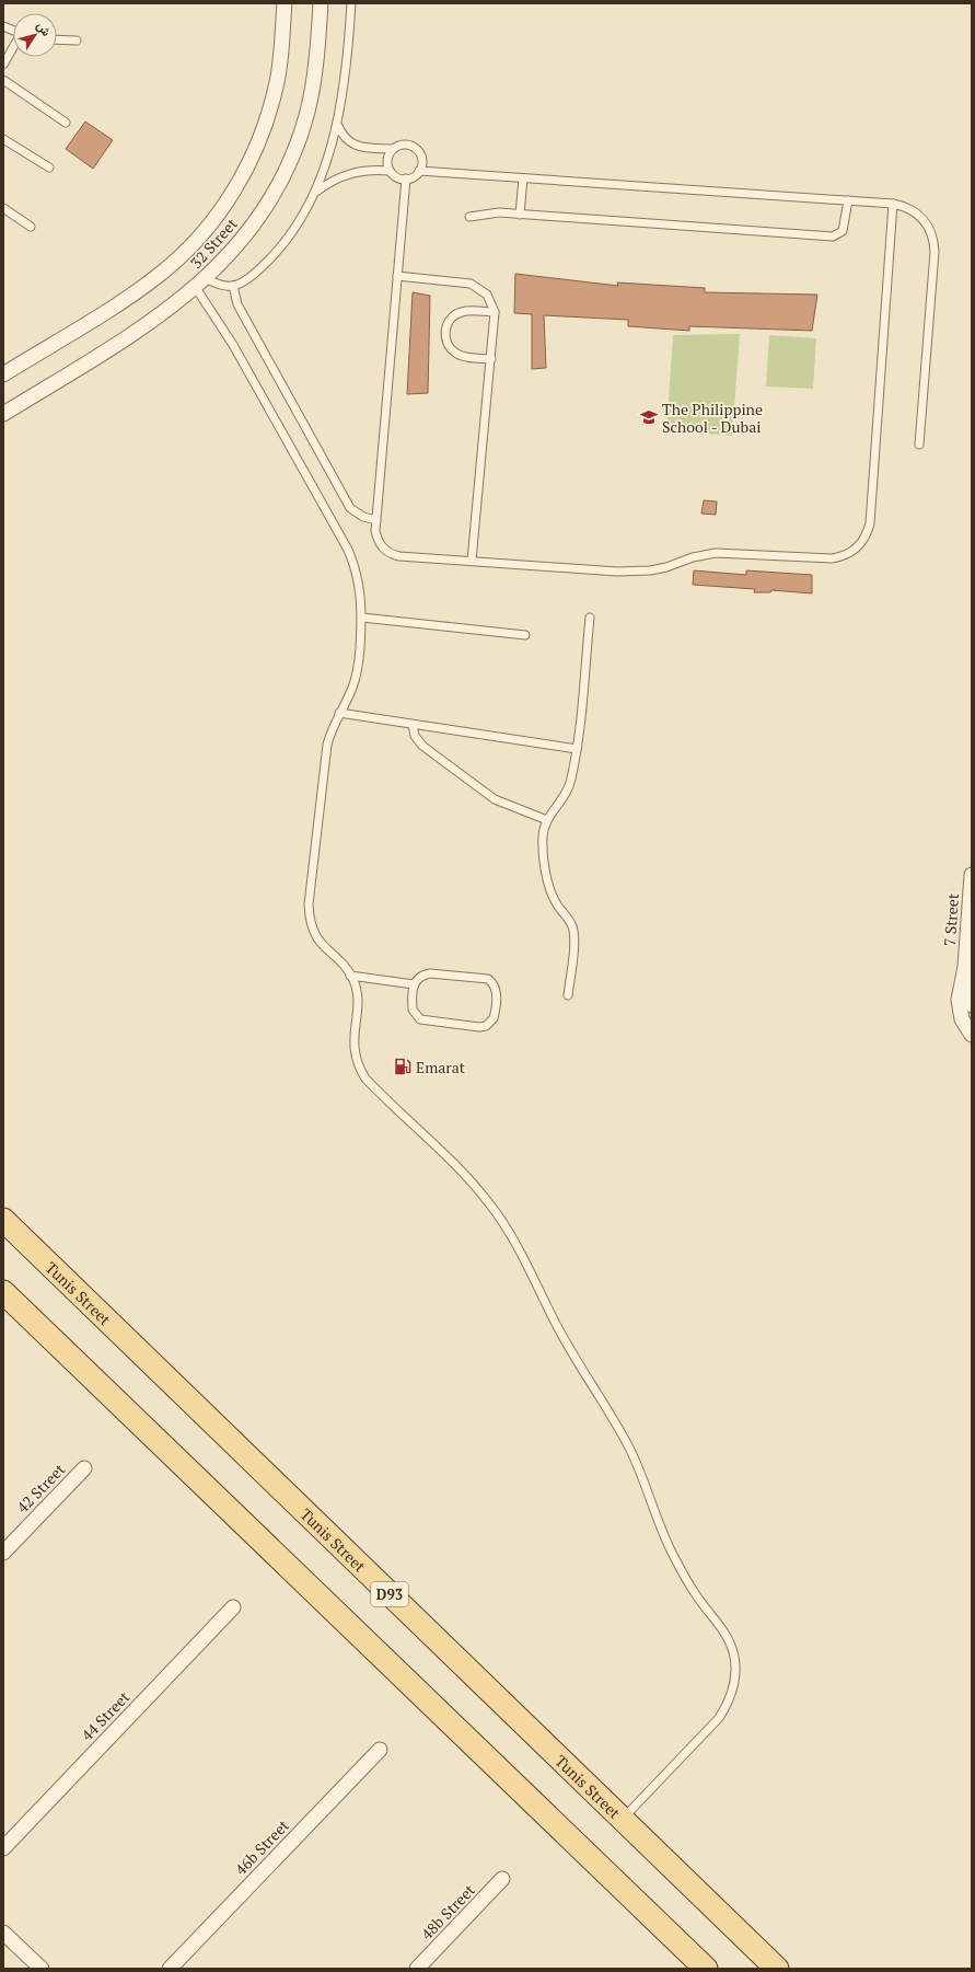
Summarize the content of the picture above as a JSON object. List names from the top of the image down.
{
  "streets": {
    "main road": ["Tunis Street", "D93"],
    "street": [
      "32 Street",
      "7 Street",
      "42 Street",
      "44 Street",
      "46b Street",
      "48b Street"
    ]
  },
  "places": {
    "school or university": ["The Philippine School - Dubai"],
    "fuel station": ["Emarat"]
  },
  "north": "top right"
}
